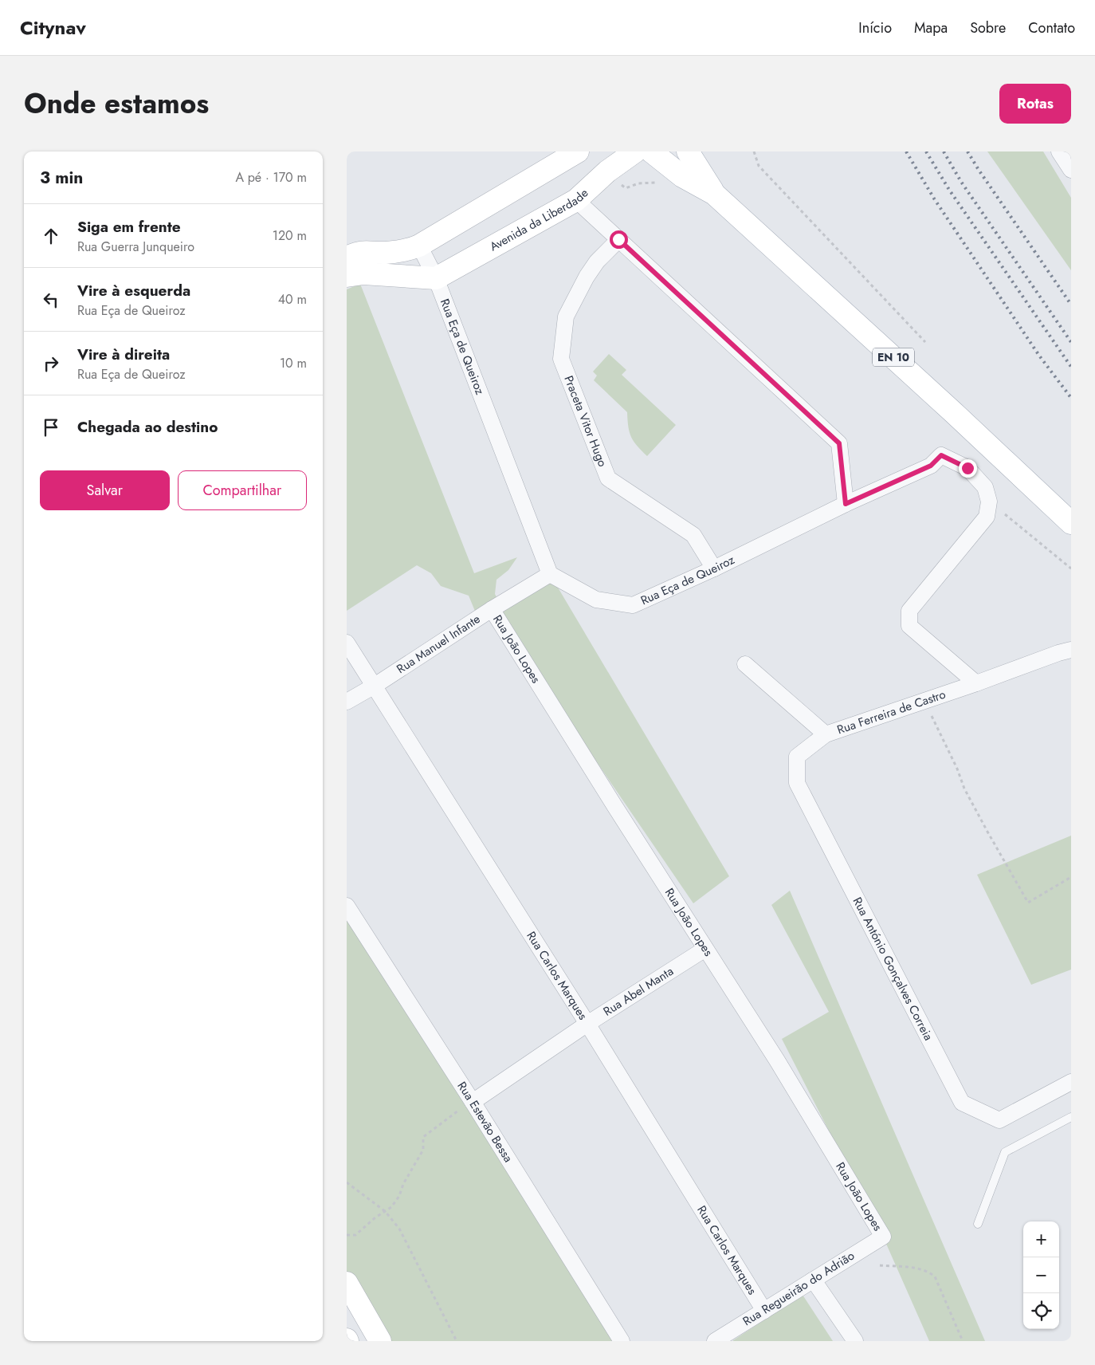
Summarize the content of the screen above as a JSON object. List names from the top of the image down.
{
  "streets": {
    "street": [
      "Avenida da Liberdade",
      "Rua Eça de Queiroz",
      "EN 10",
      "Praceta Vitor Hugo",
      "Rua Manuel Infante",
      "Rua João Lopes",
      "Rua Ferreira de Castro",
      "Rua António Gonçalves Correia",
      "Rua Carlos Marques",
      "Rua Abel Manta",
      "Rua Estevão Bessa",
      "Rua Regueirão do Adrião"
    ]
  },
  "crossings": [
    ["Avenida da Liberdade", "Rua Eça de Queiroz"],
    ["Rua Eça de Queiroz", "Praceta Vitor Hugo"],
    ["Rua Eça de Queiroz", "Rua Manuel Infante"],
    ["Rua Manuel Infante", "Rua João Lopes"],
    ["Rua Manuel Infante", "Rua Carlos Marques"],
    ["Rua João Lopes", "Rua Abel Manta"],
    ["Rua João Lopes", "Rua Regueirão do Adrião"],
    ["Rua Ferreira de Castro", "Rua António Gonçalves Correia"],
    ["Rua Carlos Marques", "Rua Abel Manta"],
    ["Rua Carlos Marques", "Rua Regueirão do Adrião"],
    ["Rua Abel Manta", "Rua Estevão Bessa"]
  ],
  "page": {
    "header": "Citynav",
    "nav": [
      "Início",
      "Mapa",
      "Sobre",
      "Contato"
    ],
    "title": "Onde estamos",
    "buttons": [
      "Rotas",
      ["Salvar", "Compartilhar"]
    ],
    "heading": ["3 min", "A pé · 170 m"],
    "list": [
      ["Siga em frente", "Rua Guerra Junqueiro", "120 m"],
      ["Vire à esquerda", "Rua Eça de Queiroz", "40 m"],
      ["Vire à direita", "Rua Eça de Queiroz", "10 m"],
      "Chegada ao destino"
    ],
    "map_buttons": ["+", "−"]
  }
}
